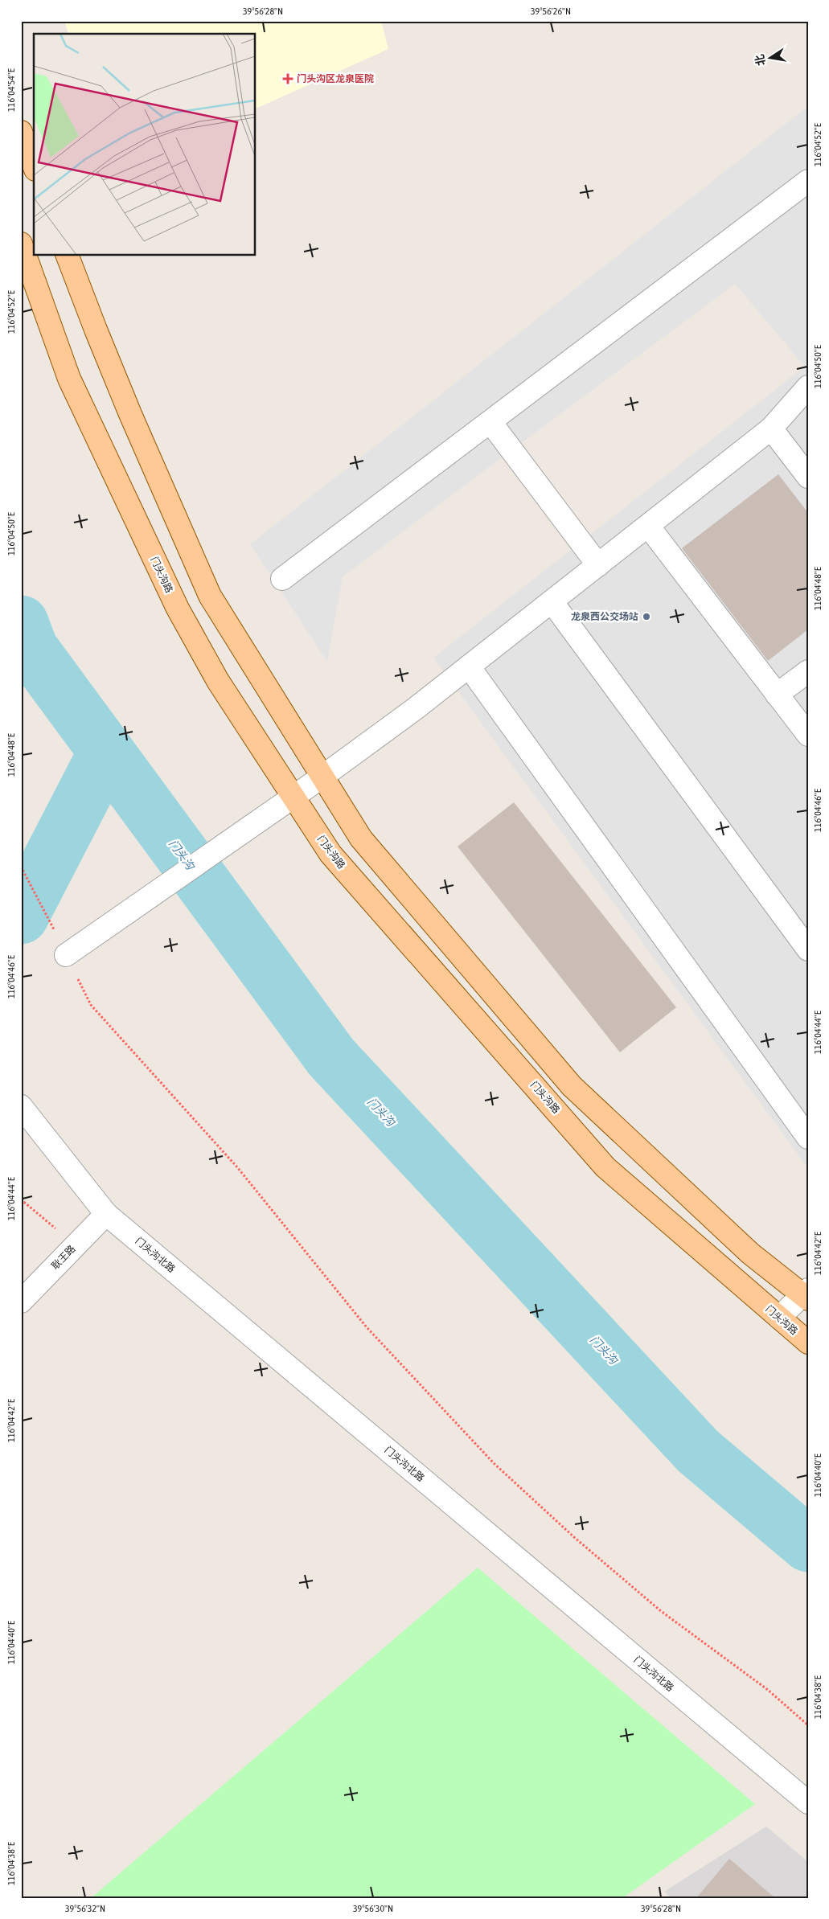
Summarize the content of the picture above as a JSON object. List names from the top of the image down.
{
  "streets": {
    "main road": ["门头沟路"],
    "street": ["门头沟北路", "耿王路"]
  },
  "crossings": [
    ["门头沟北路", "耿王路"]
  ],
  "water": ["门头沟"],
  "places": {
    "health": ["门头沟区龙泉医院"],
    "other": ["龙泉西公交场站"]
  },
  "north": "left",
  "coordinates": [
    "39°56'28\"N",
    "39°56'26\"N",
    "116°04'54\"E",
    "116°04'52\"E",
    "116°04'50\"E",
    "116°04'48\"E",
    "116°04'46\"E",
    "116°04'44\"E",
    "116°04'42\"E",
    "116°04'40\"E",
    "116°04'38\"E",
    "39°56'32\"N",
    "39°56'30\"N"
  ]
}
